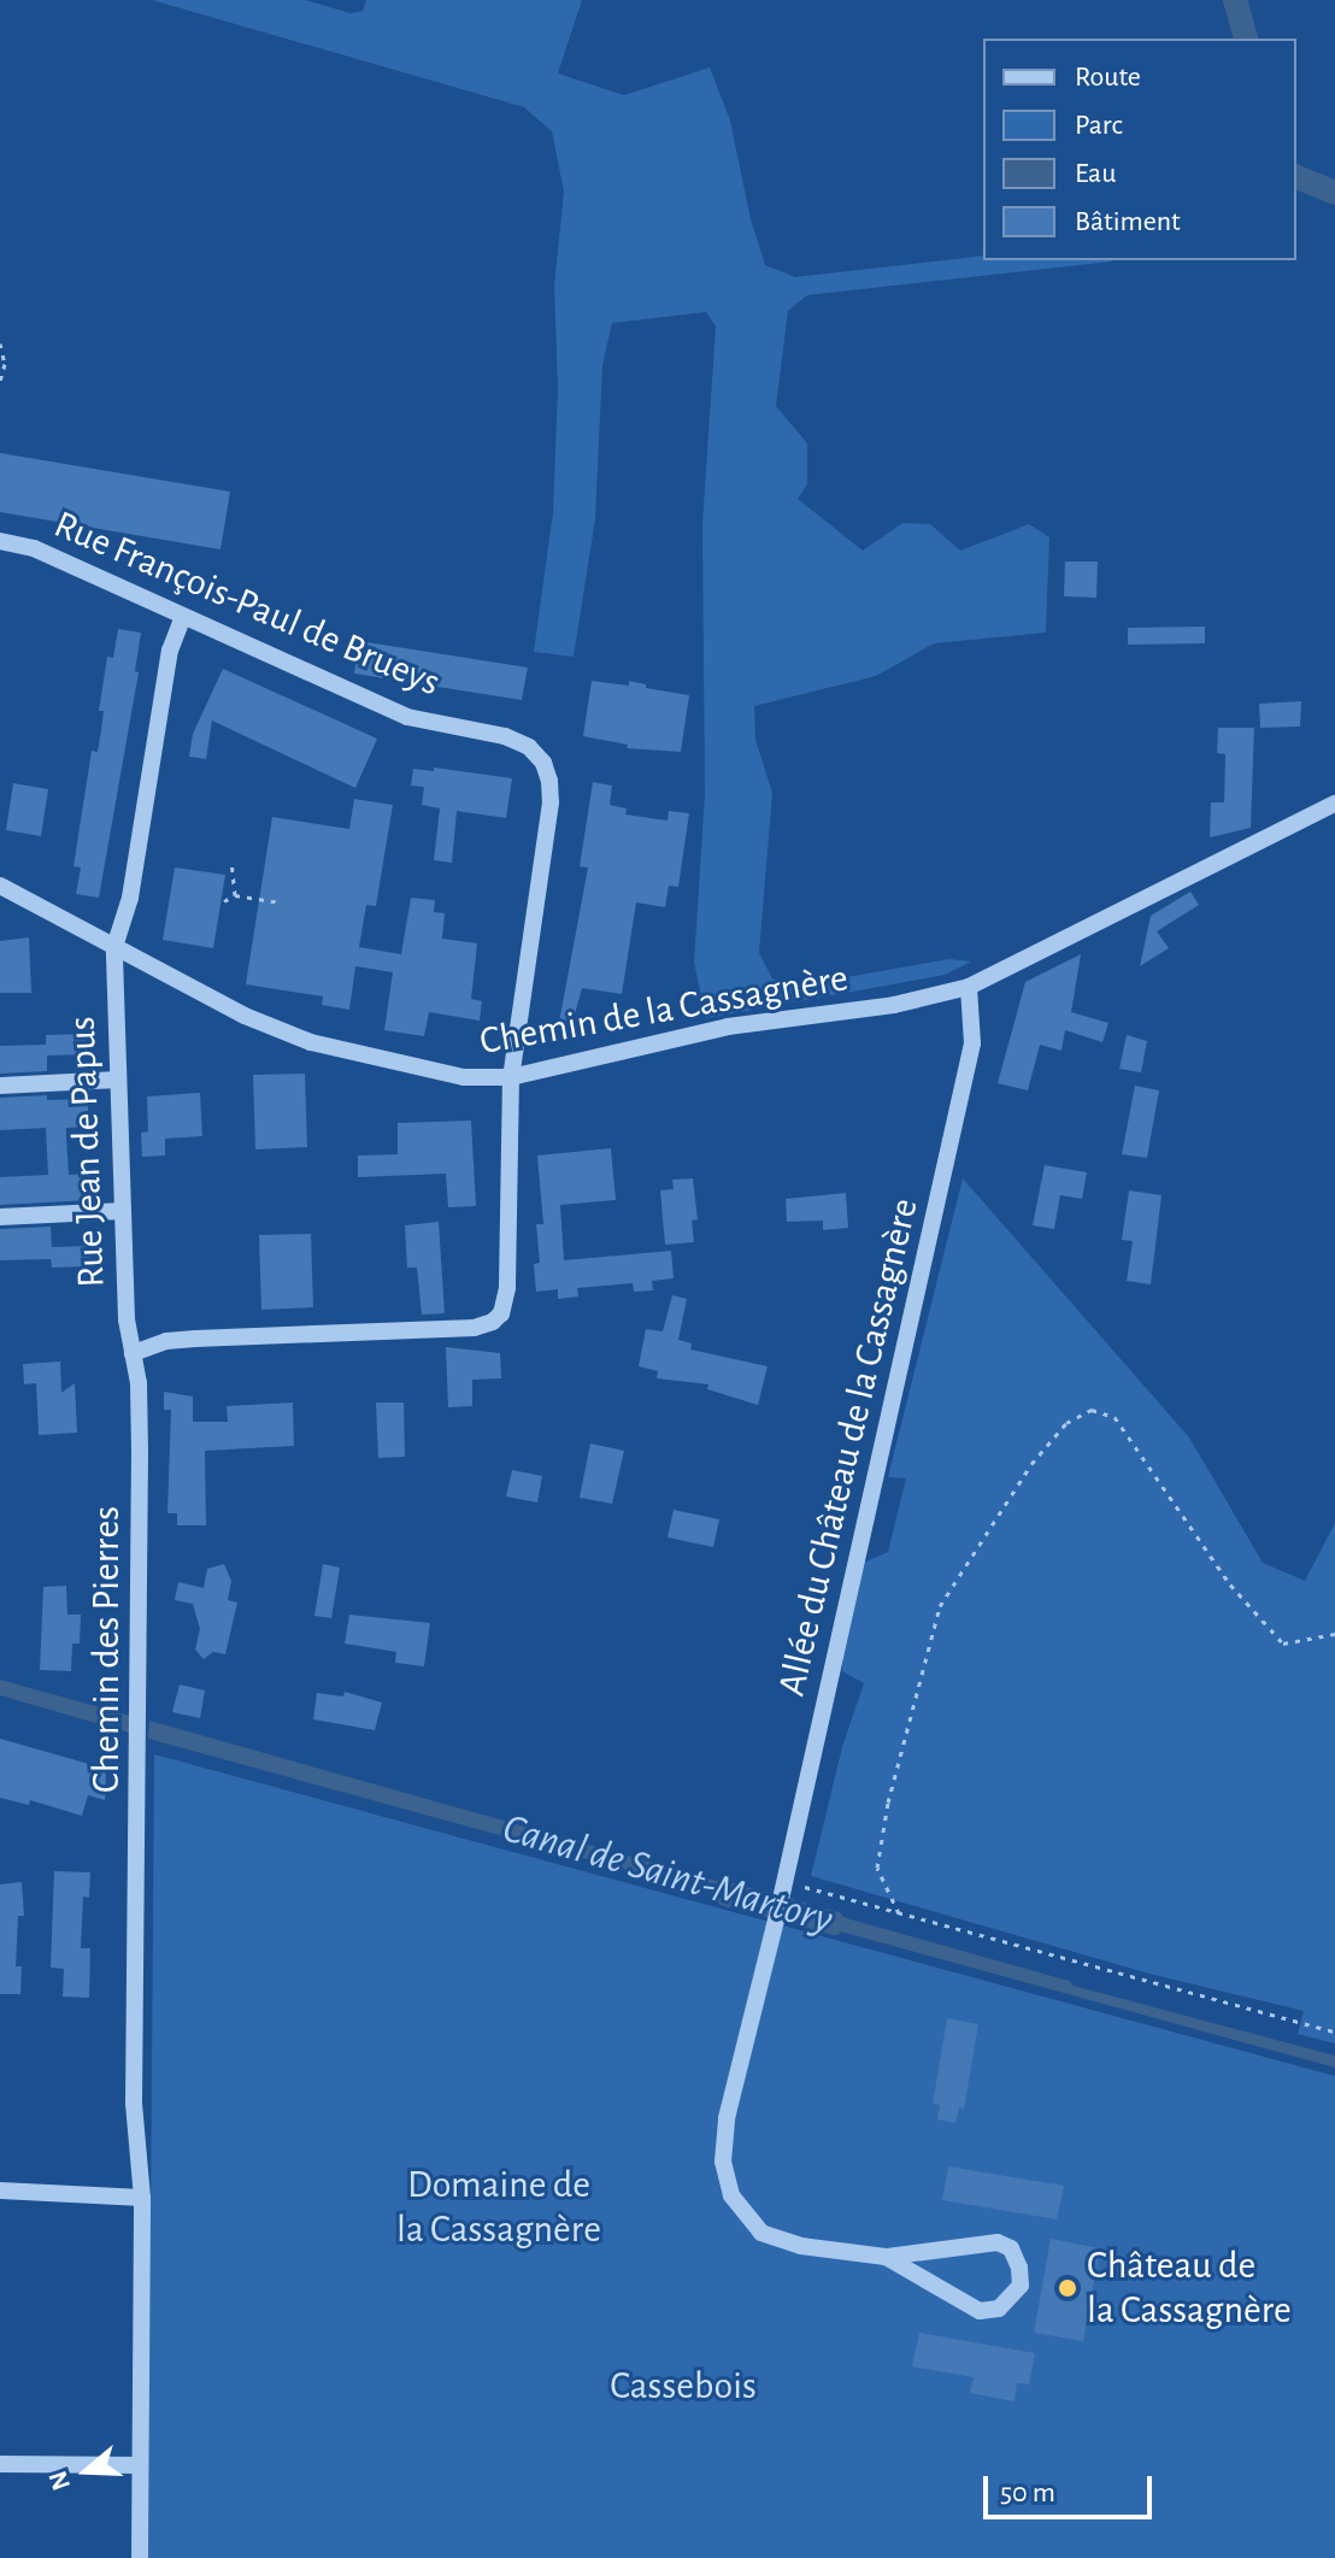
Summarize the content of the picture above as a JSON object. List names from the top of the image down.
{
  "streets": {
    "street": [
      "Rue François-Paul de Brueys",
      "Chemin de la Cassagnère",
      "Rue Jean de Papus",
      "Allée du Château de la Cassagnère",
      "Chemin des Pierres"
    ]
  },
  "crossings": [
    ["Rue François-Paul de Brueys", "Chemin de la Cassagnère"],
    ["Rue François-Paul de Brueys", "Rue Jean de Papus"],
    ["Chemin de la Cassagnère", "Rue Jean de Papus"],
    ["Chemin de la Cassagnère", "Allée du Château de la Cassagnère"],
    ["Rue Jean de Papus", "Chemin des Pierres"]
  ],
  "water": ["Canal de Saint-Martory"],
  "parks": ["Domaine de la Cassagnère", "Cassebois"],
  "places": ["Château de la Cassagnère"],
  "legend": [
    "Route",
    "Parc",
    "Eau",
    "Bâtiment"
  ],
  "scale_bar": "50 m",
  "north": "left"
}
